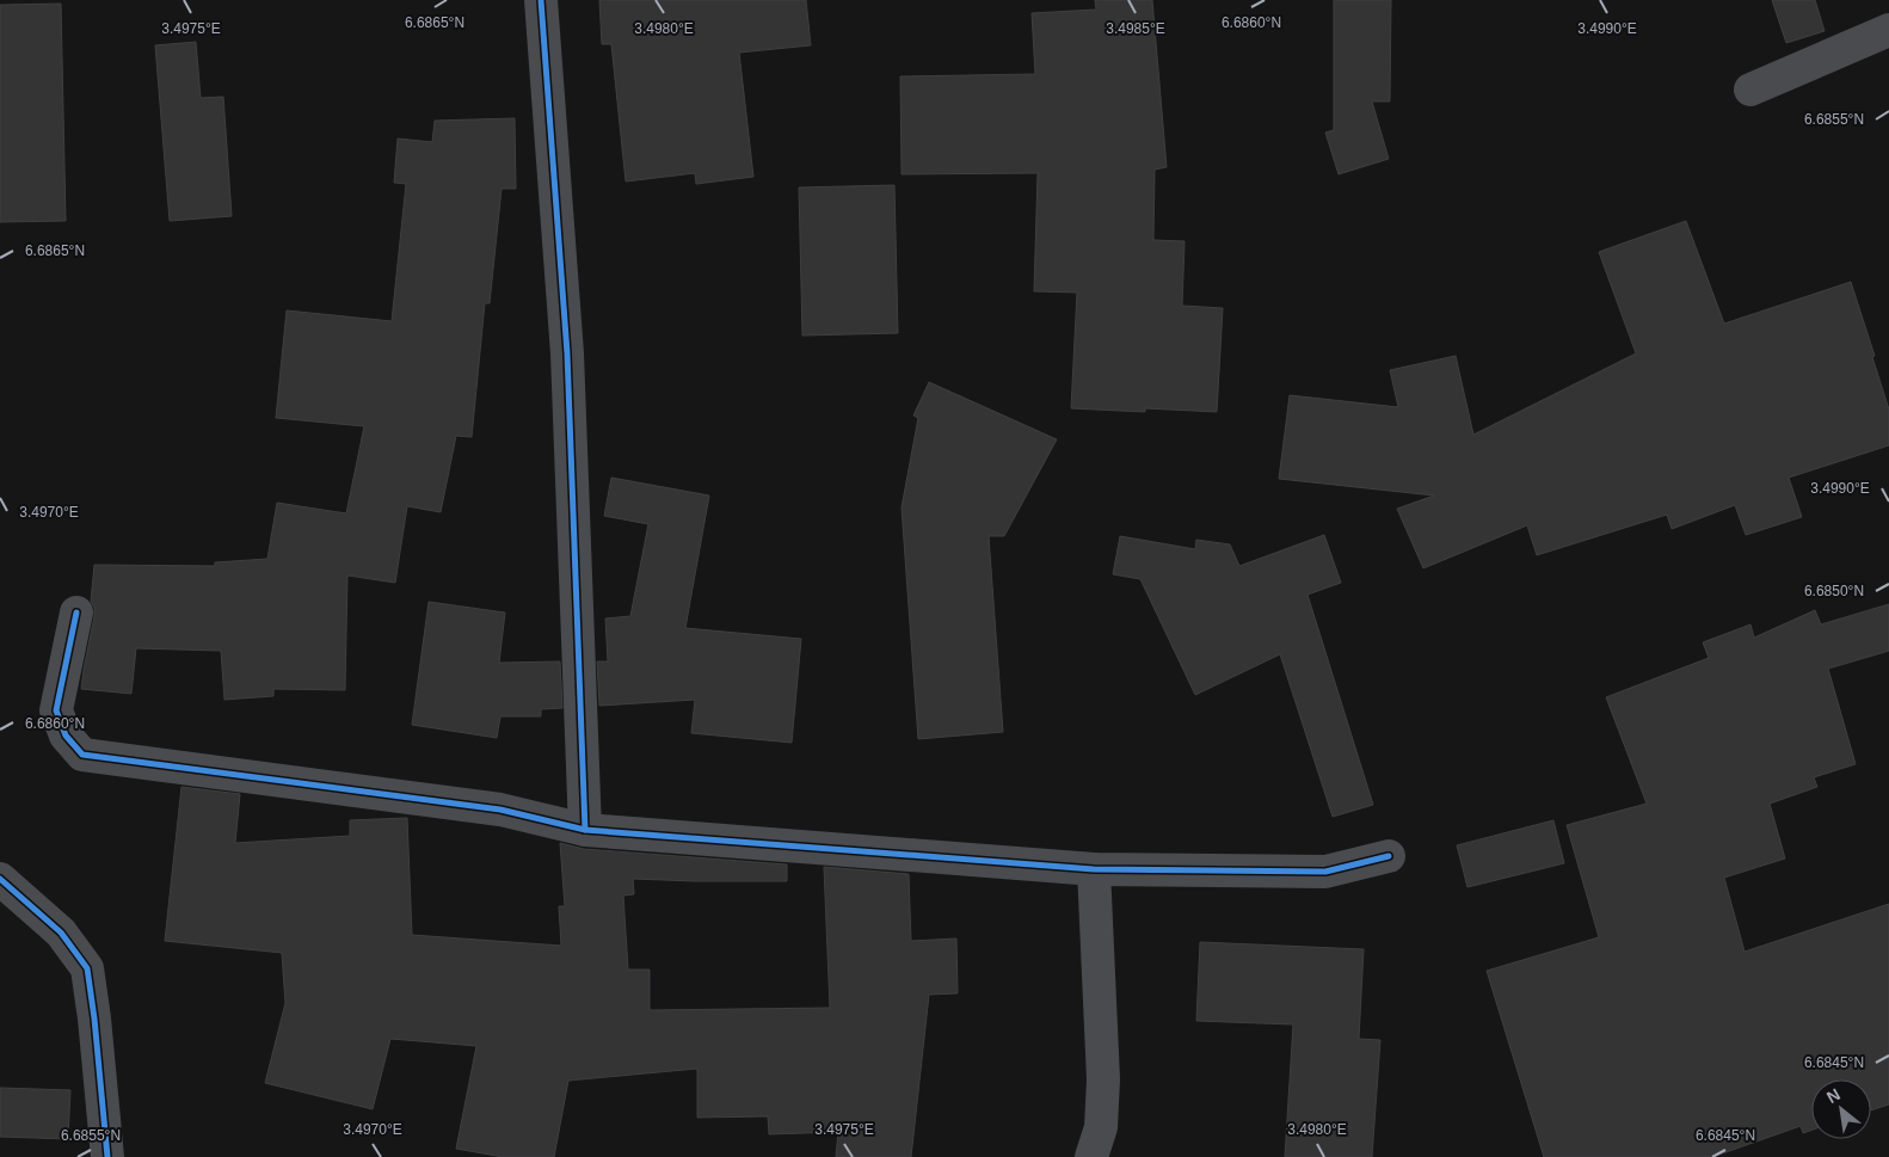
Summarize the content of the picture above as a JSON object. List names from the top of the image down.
{
  "north": "top left",
  "coordinates": [
    "6.6865°N",
    "6.6860°N",
    "3.4975°E",
    "3.4980°E",
    "3.4985°E",
    "3.4990°E",
    "6.6855°N",
    "3.4970°E",
    "6.6850°N",
    "6.6845°N"
  ]
}
